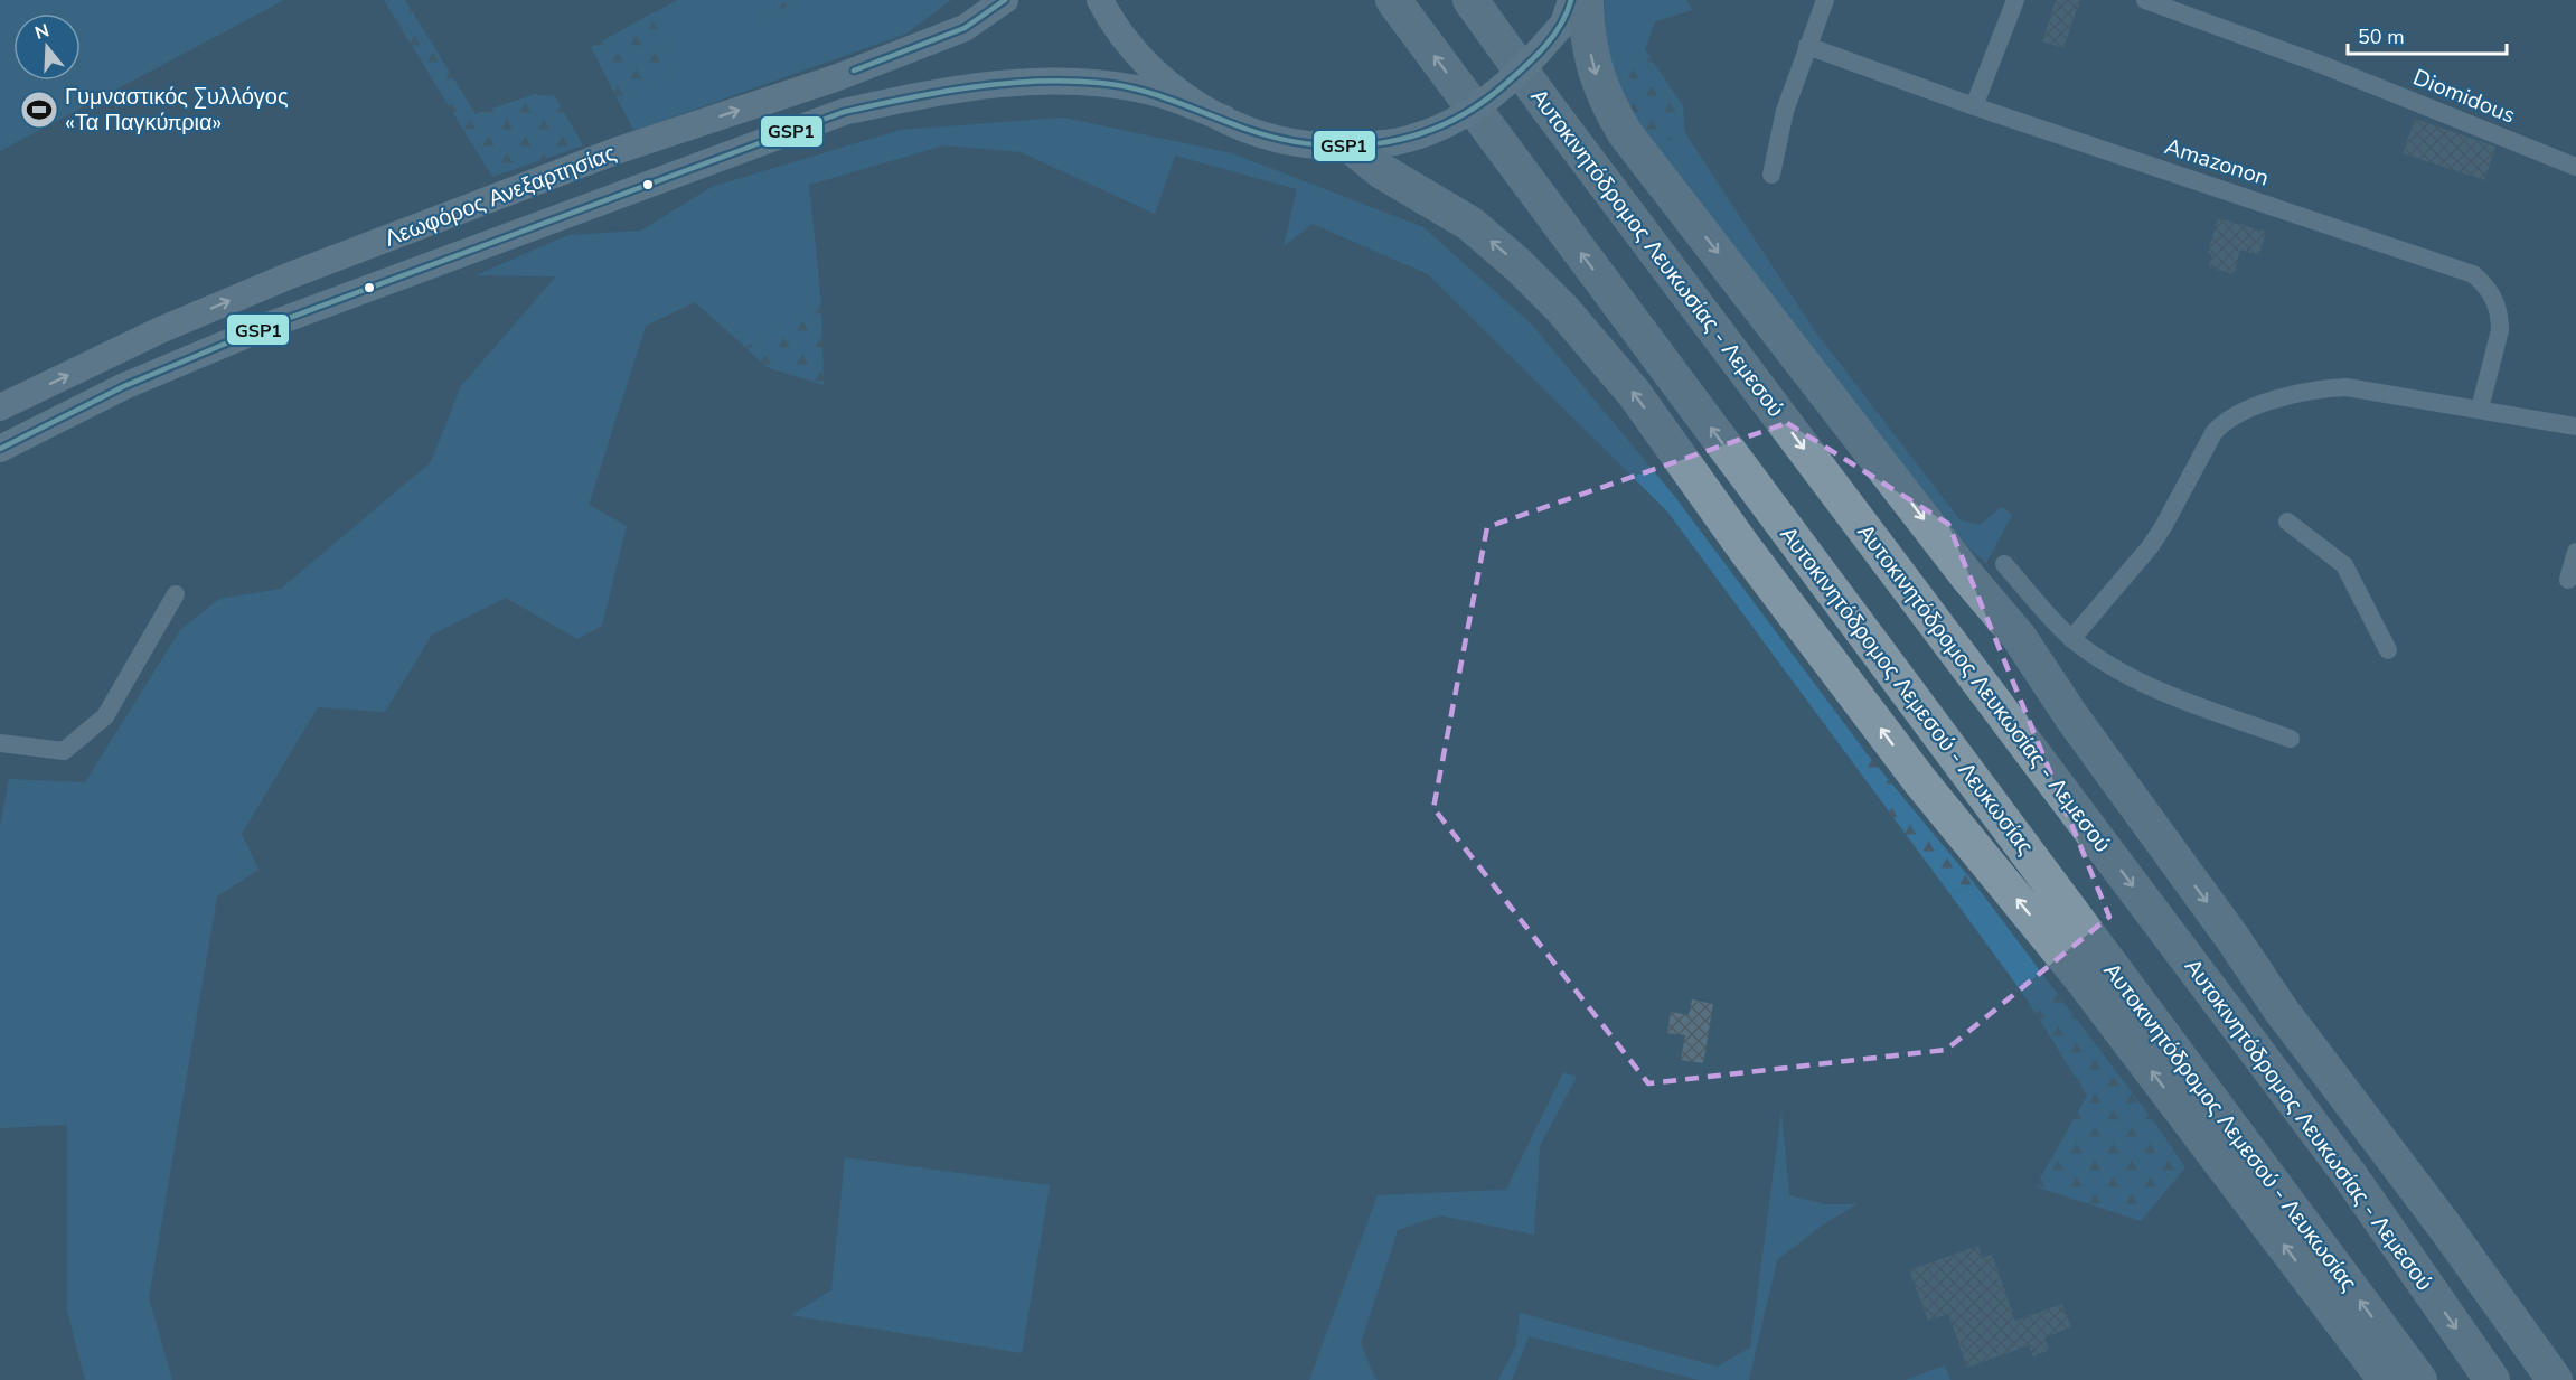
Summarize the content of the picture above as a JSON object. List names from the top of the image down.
{
  "streets": {
    "highway": ["Αυτοκινητόδρομος Λευκωσίας - Λεμεσού", "Αυτοκινητόδρομος Λεμεσού - Λευκωσίας"],
    "main road": ["Λεωφόρος Ανεξαρτησίας"],
    "street": ["Diomidous", "Amazonon"]
  },
  "places": {
    "sports": ["Γυμναστικός Συλλόγος «Τα Παγκύπρια»"]
  },
  "lines": ["transit line GSP1"],
  "scale_bar": "50 m",
  "north": "top"
}
